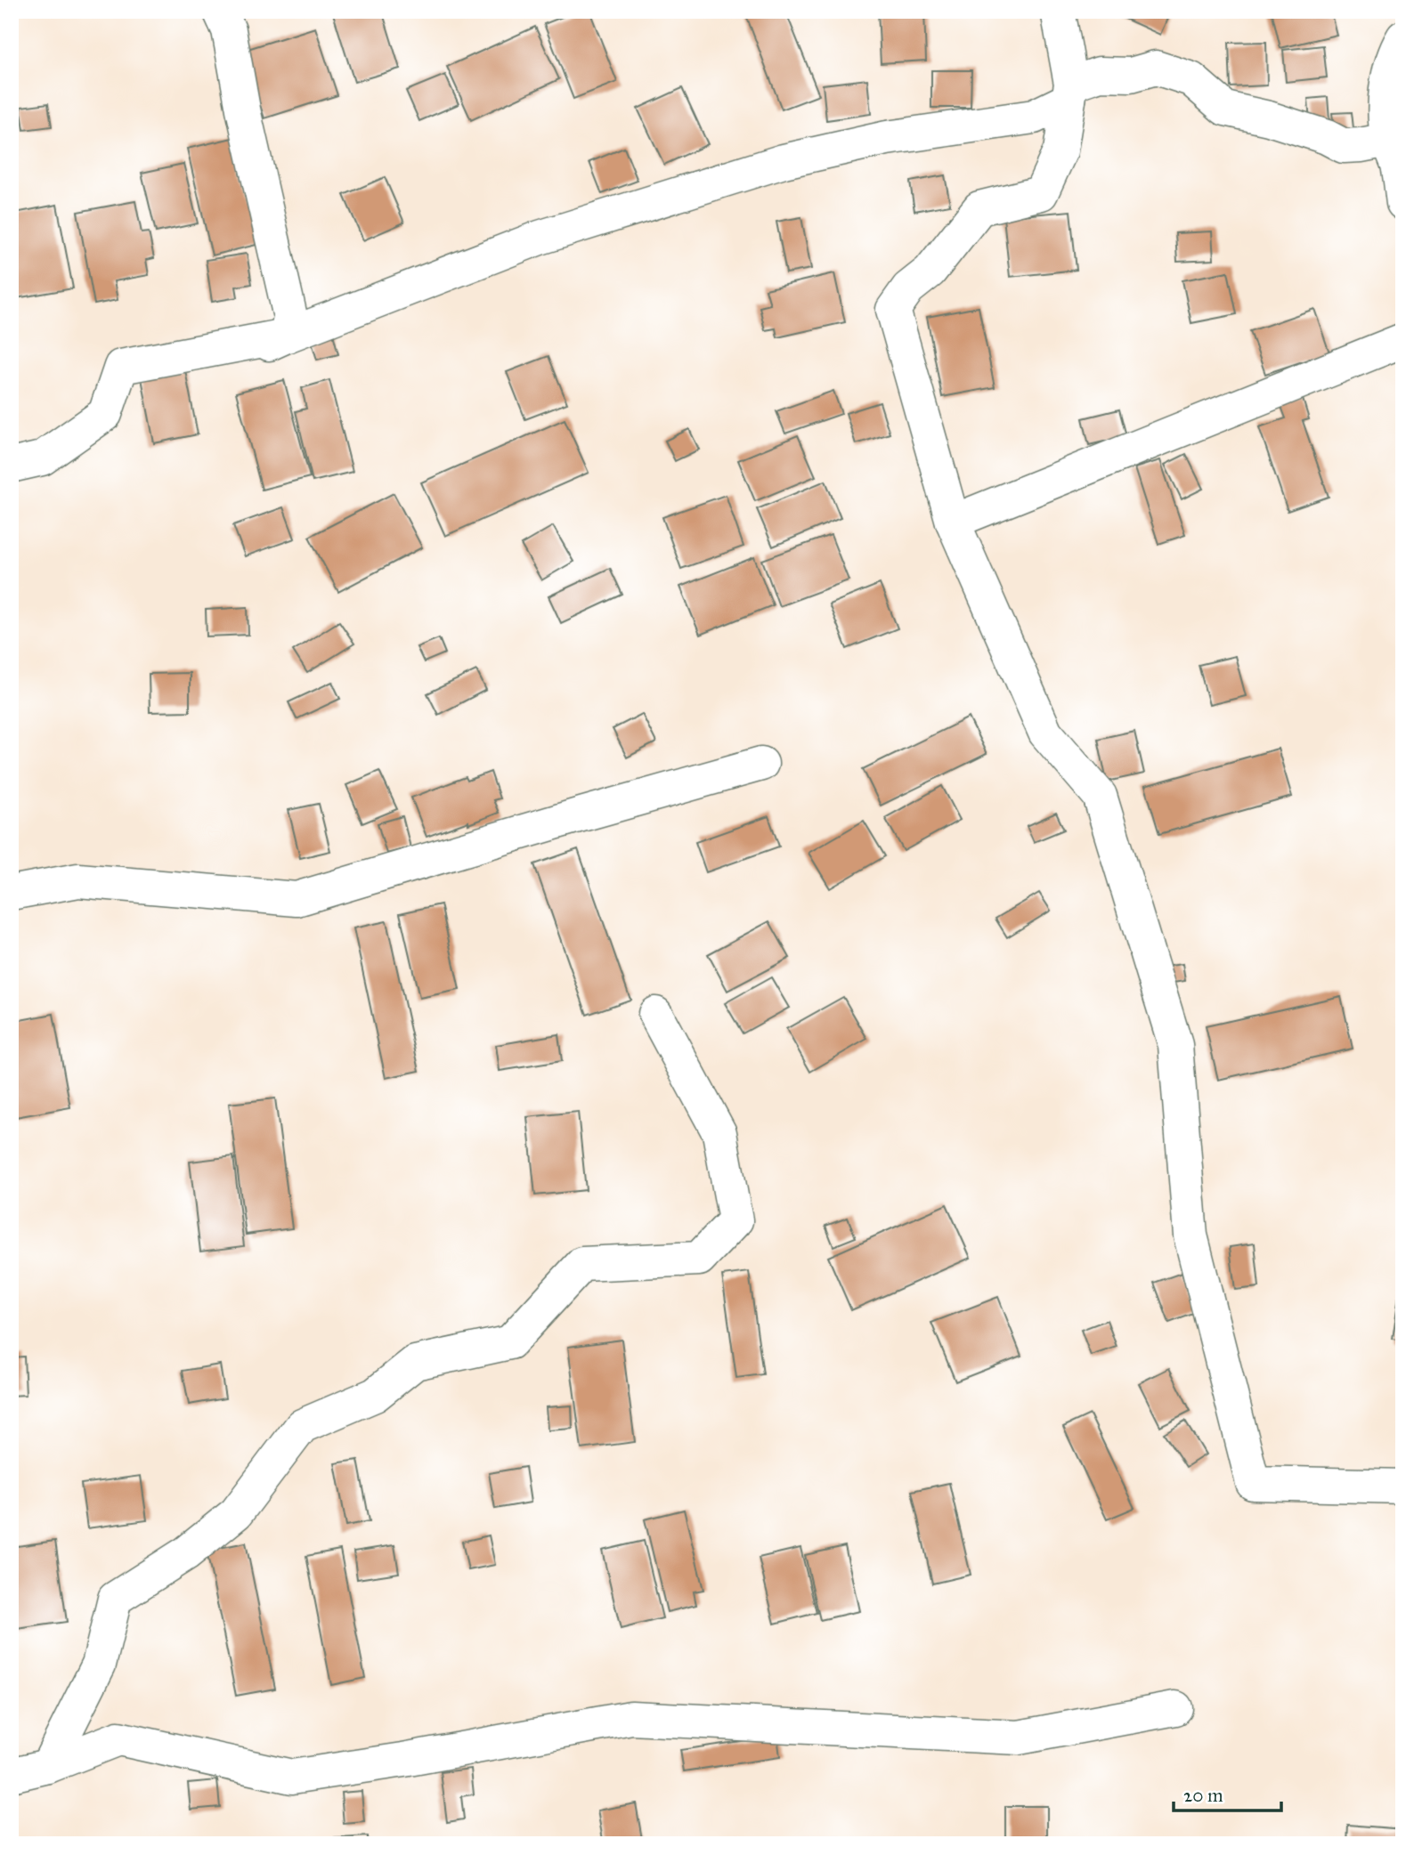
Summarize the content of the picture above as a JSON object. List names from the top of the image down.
{
  "scale_bar": "20 m"
}
